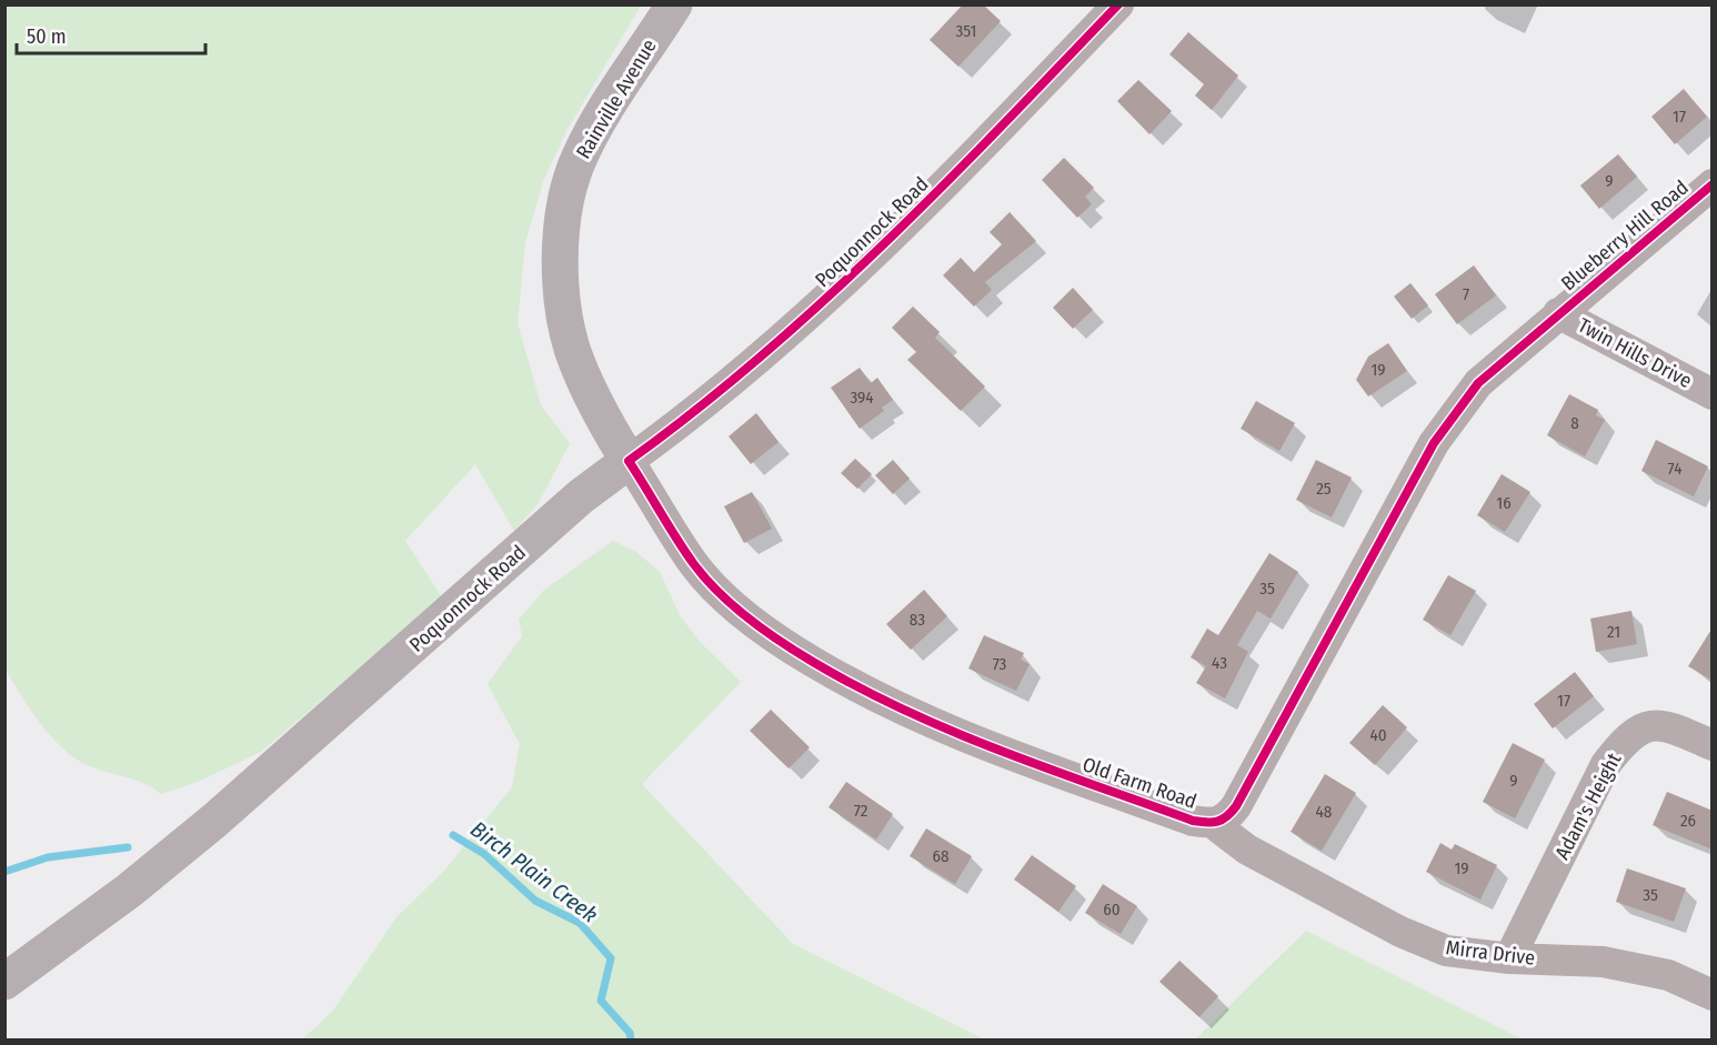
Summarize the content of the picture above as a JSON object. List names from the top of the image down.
{
  "streets": {
    "main road": ["Rainville Avenue", "Poquonnock Road"],
    "street": [
      "Blueberry Hill Road",
      "Twin Hills Drive",
      "Old Farm Road",
      "Adam's Height",
      "Mirra Drive"
    ]
  },
  "crossings": [
    ["Rainville Avenue", "Poquonnock Road"],
    ["Rainville Avenue", "Old Farm Road"],
    ["Poquonnock Road", "Old Farm Road"],
    ["Blueberry Hill Road", "Twin Hills Drive"],
    ["Blueberry Hill Road", "Old Farm Road"],
    ["Twin Hills Drive", "Old Farm Road"],
    ["Old Farm Road", "Mirra Drive"],
    ["Adam's Height", "Mirra Drive"]
  ],
  "water": ["Birch Plain Creek"],
  "house_numbers": [
    "351",
    "17",
    "9",
    "7",
    "19",
    "394",
    "8",
    "74",
    "25",
    "16",
    "35",
    "83",
    "21",
    "43",
    "73",
    "17",
    "40",
    "9",
    "72",
    "48",
    "26",
    "68",
    "19",
    "35",
    "60"
  ],
  "scale_bar": "50 m"
}
